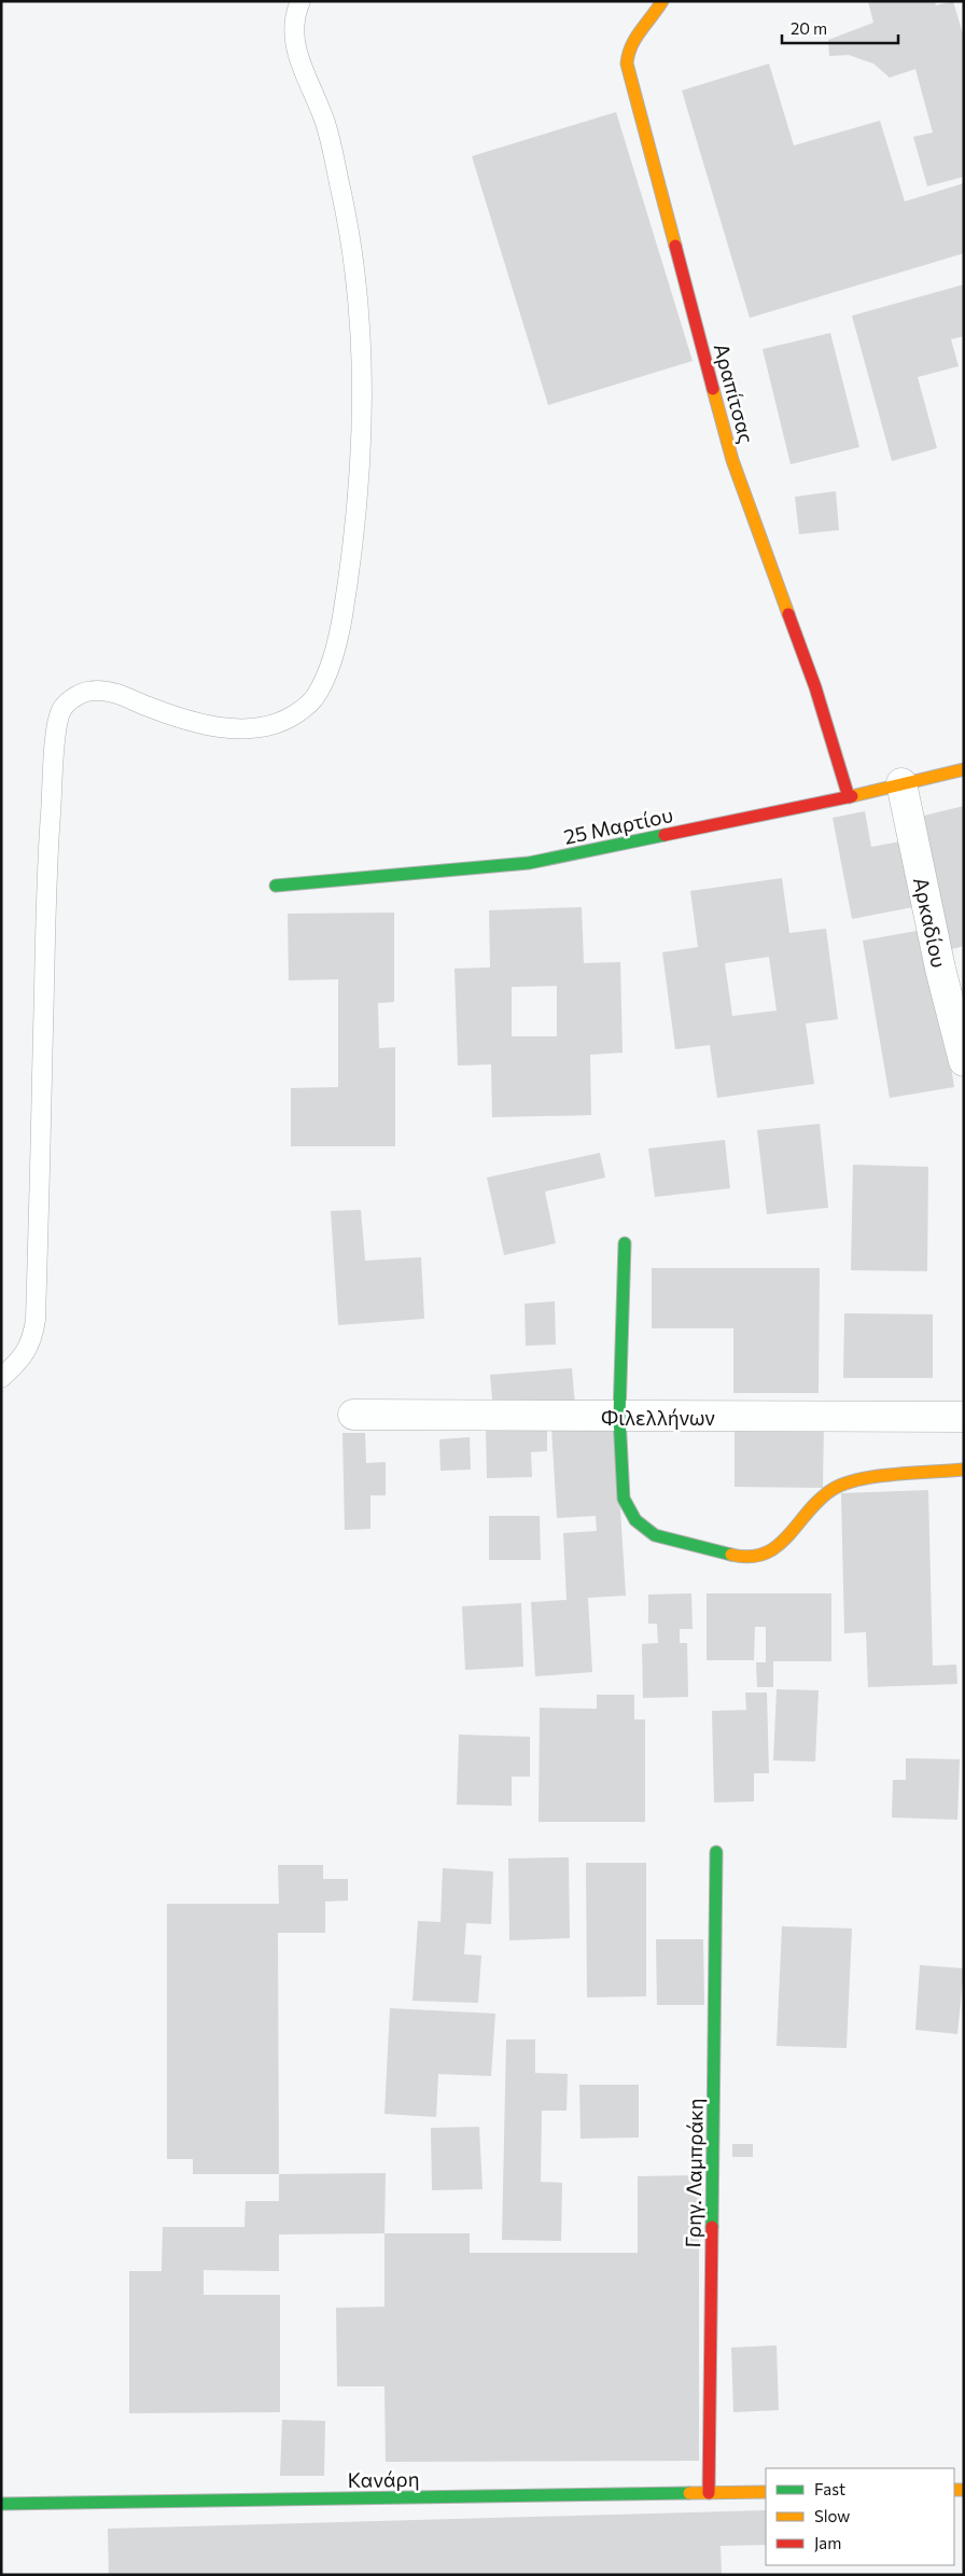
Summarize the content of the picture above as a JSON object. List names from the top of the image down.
{
  "streets": {
    "street": [
      "Αραπίτσας",
      "25 Μαρτίου",
      "Αρκαδίου",
      "Φιλελλήνων",
      "Γρηγ. Λαμπράκη",
      "Κανάρη"
    ]
  },
  "crossings": [
    ["Αραπίτσας", "25 Μαρτίου"],
    ["25 Μαρτίου", "Αρκαδίου"],
    ["Γρηγ. Λαμπράκη", "Κανάρη"]
  ],
  "legend": ["Fast", "Slow", "Jam"],
  "scale_bar": "20 m"
}
